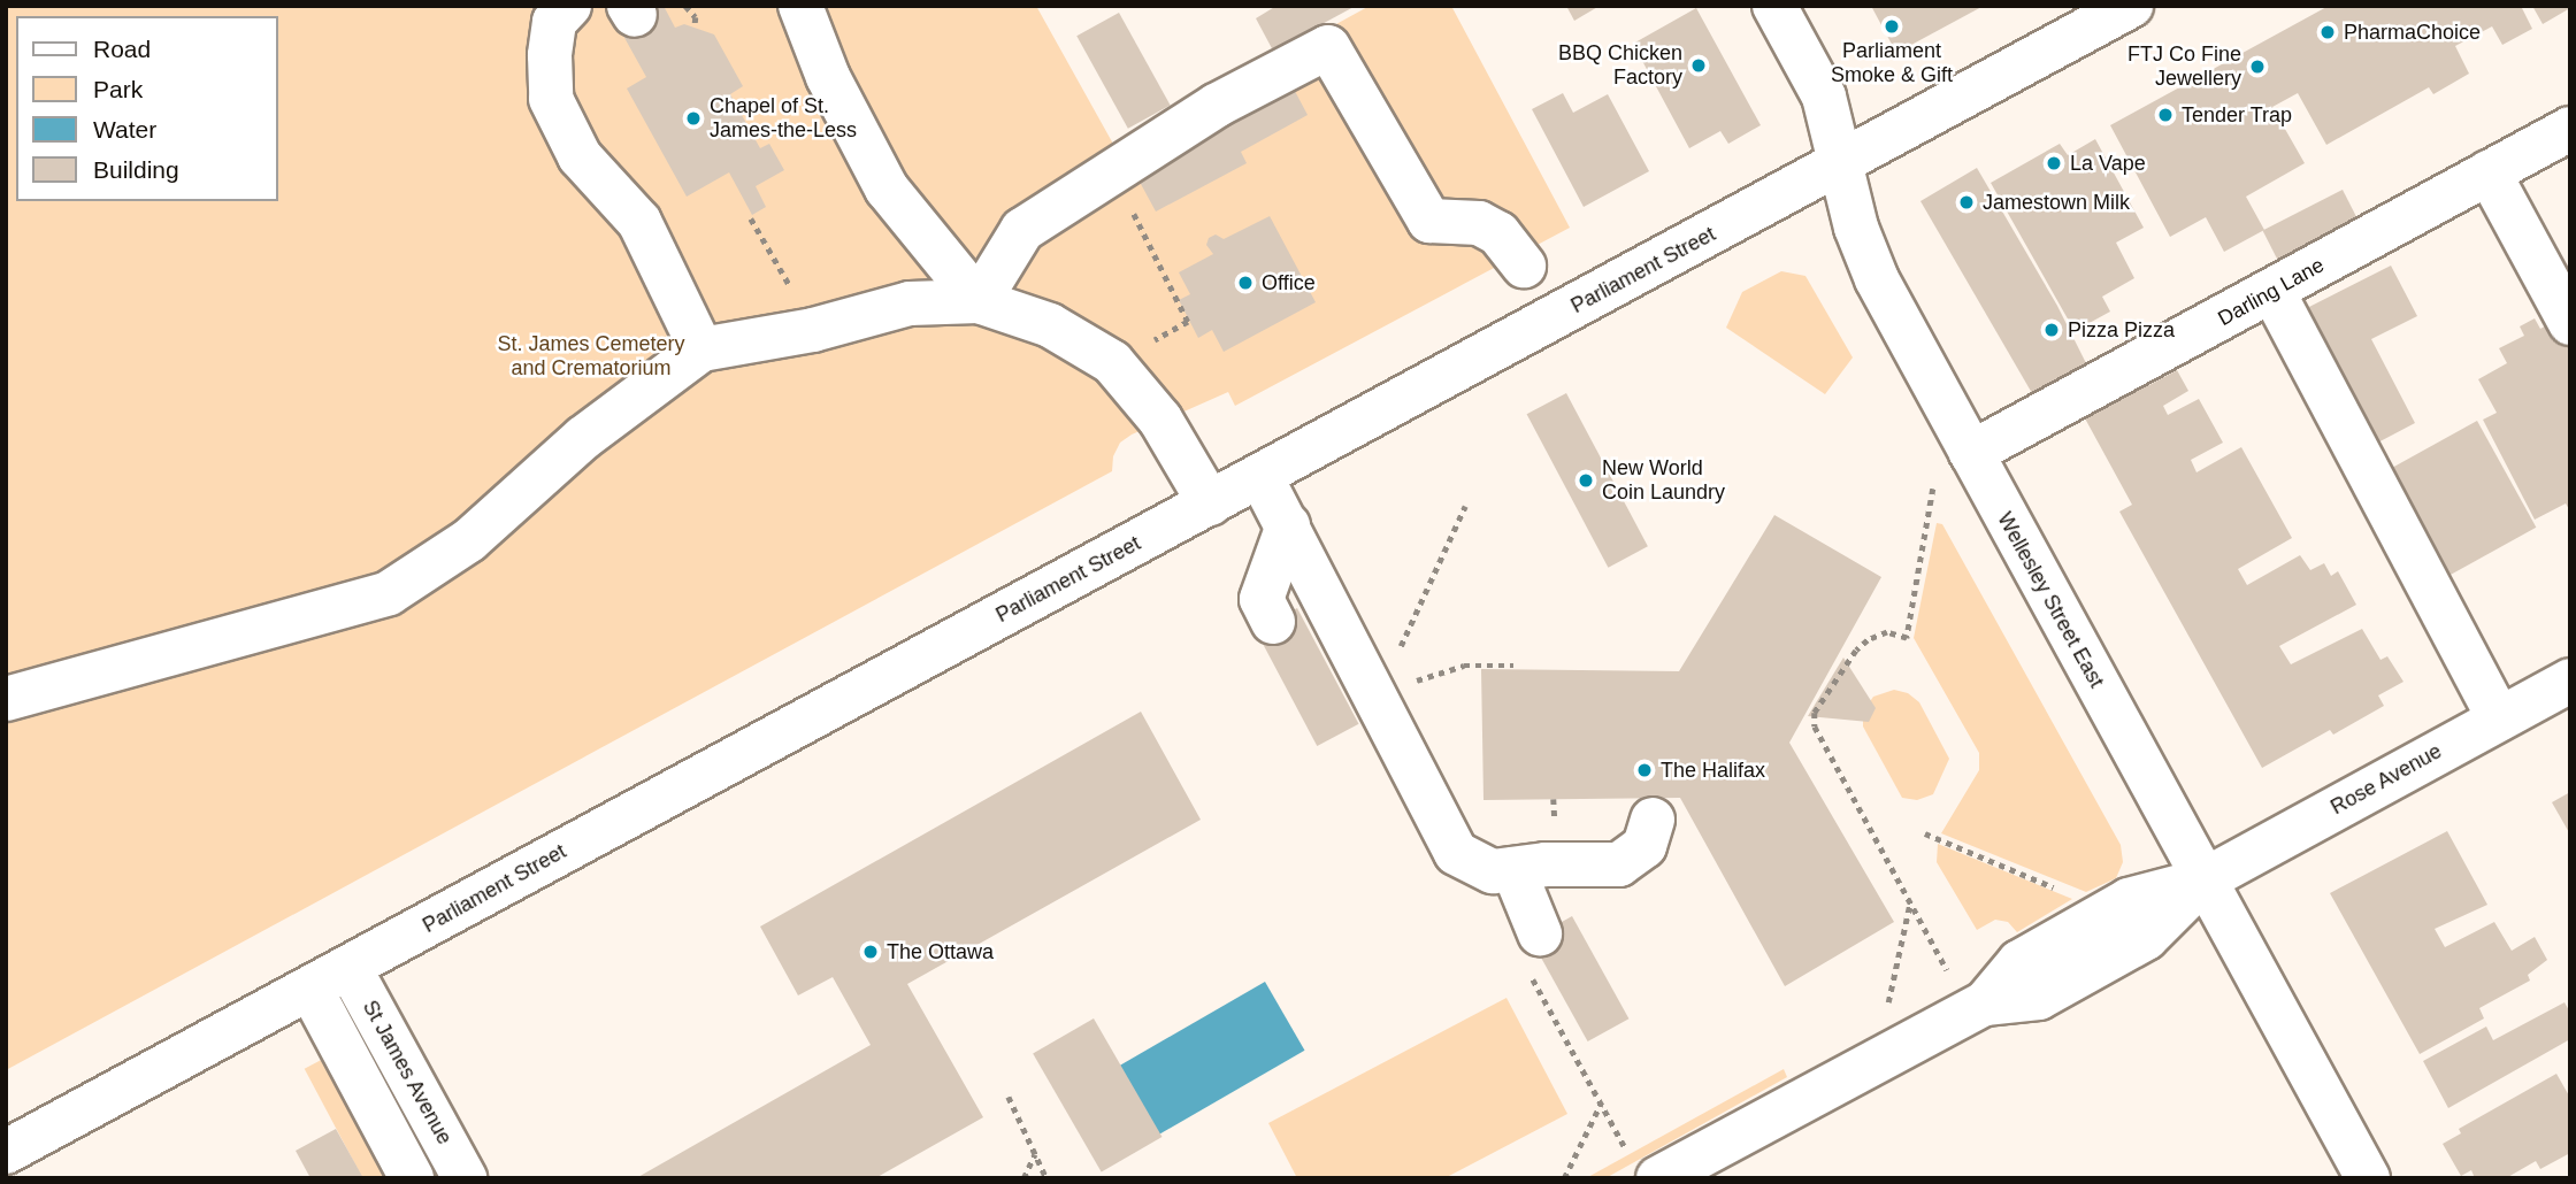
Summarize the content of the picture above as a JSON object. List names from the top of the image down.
{
  "streets": {
    "main road": [
      "Parliament Street",
      "Darling Lane",
      "Wellesley Street East",
      "Rose Avenue",
      "St James Avenue"
    ]
  },
  "crossings": [
    ["Parliament Street", "Wellesley Street East"],
    ["Parliament Street", "St James Avenue"],
    ["Darling Lane", "Wellesley Street East"],
    ["Wellesley Street East", "Rose Avenue"]
  ],
  "parks": ["St. James Cemetery and Crematorium"],
  "places": [
    "Parliament Smoke & Gift",
    "PharmaChoice",
    "BBQ Chicken Factory",
    "FTJ Co Fine Jewellery",
    "Tender Trap",
    "Chapel of St. James-the-Less",
    "La Vape",
    "Jamestown Milk",
    "Office",
    "Pizza Pizza",
    "New World Coin Laundry",
    "The Halifax",
    "The Ottawa"
  ],
  "legend": [
    "Road",
    "Park",
    "Water",
    "Building"
  ]
}
